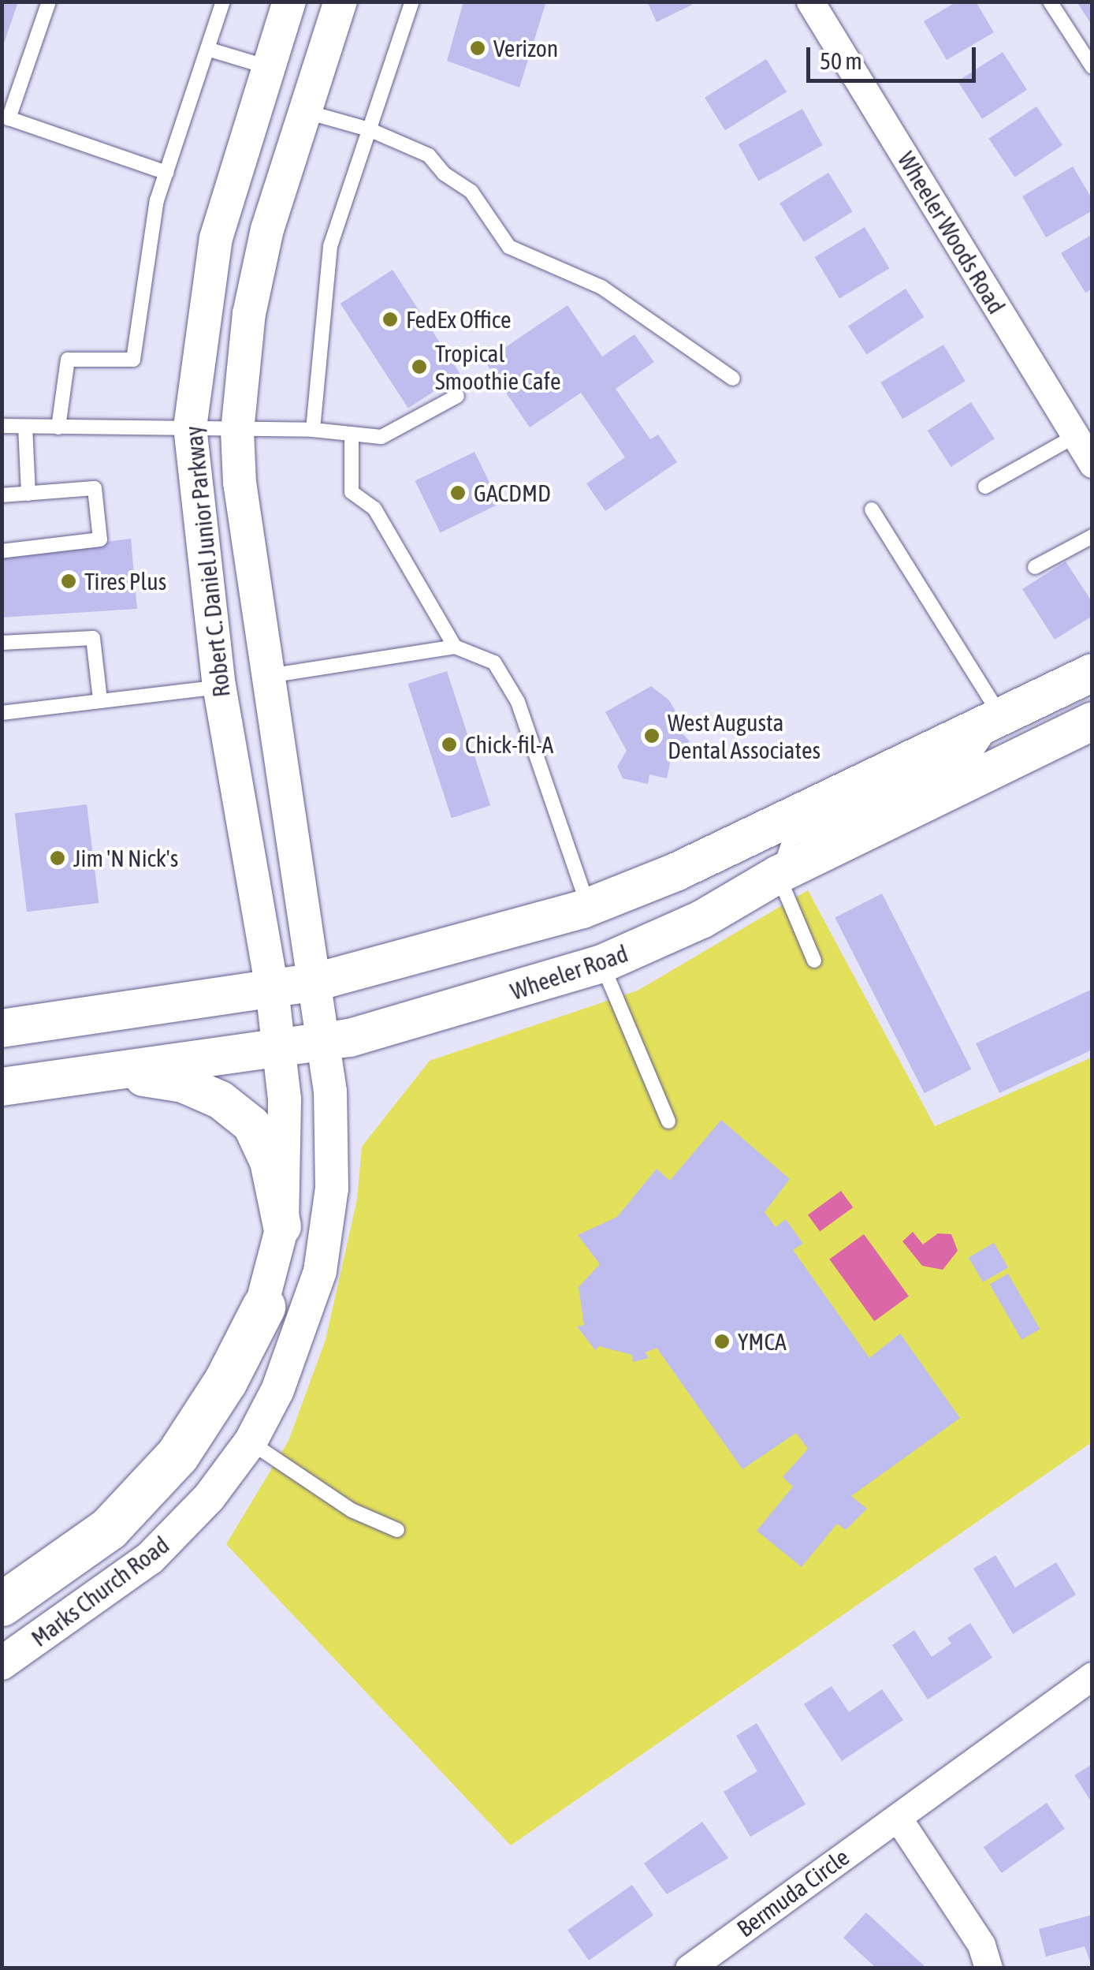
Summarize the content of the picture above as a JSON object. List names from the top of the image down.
{
  "streets": {
    "main road": ["Wheeler Road"],
    "street": [
      "Wheeler Woods Road",
      "Robert C. Daniel Junior Parkway",
      "Marks Church Road",
      "Bermuda Circle"
    ]
  },
  "crossings": [
    ["Robert C. Daniel Junior Parkway", "Marks Church Road"],
    ["Wheeler Road", "Marks Church Road"]
  ],
  "places": [
    "Verizon",
    "FedEx Office",
    "Tropical Smoothie Cafe",
    "GACDMD",
    "Tires Plus",
    "West Augusta Dental Associates",
    "Chick-fil-A",
    "Jim 'N Nick's",
    "YMCA"
  ],
  "scale_bar": "50 m"
}
